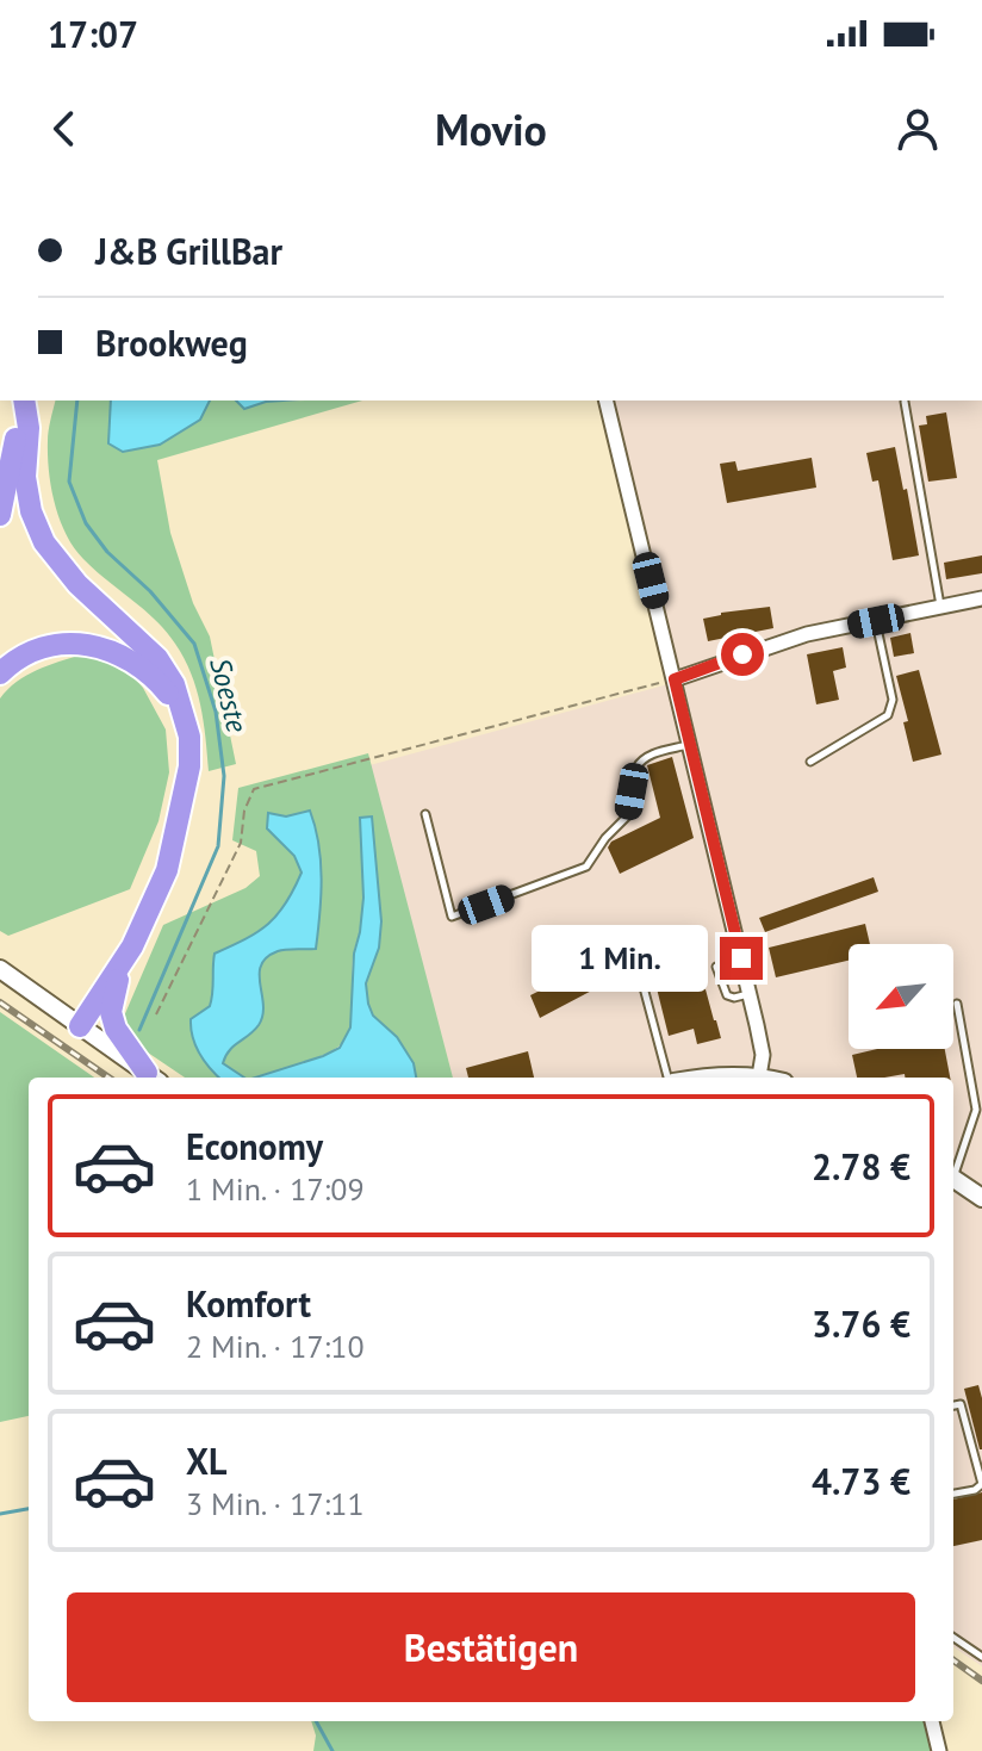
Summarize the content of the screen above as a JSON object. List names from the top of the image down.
{
  "water": ["Soeste"],
  "north": "bottom left",
  "page": {
    "status": "17:07",
    "header": "Movio",
    "banner": ["J&B GrillBar", "Brookweg"],
    "bubble": "1 Min.",
    "list": [
      {
        "name": "Economy",
        "note": "1 Min. · 17:09",
        "value": "2.78 €"
      },
      {
        "name": "Komfort",
        "note": "2 Min. · 17:10",
        "value": "3.76 €"
      },
      {
        "name": "XL",
        "note": "3 Min. · 17:11",
        "value": "4.73 €"
      }
    ],
    "buttons": "Bestätigen"
  }
}
